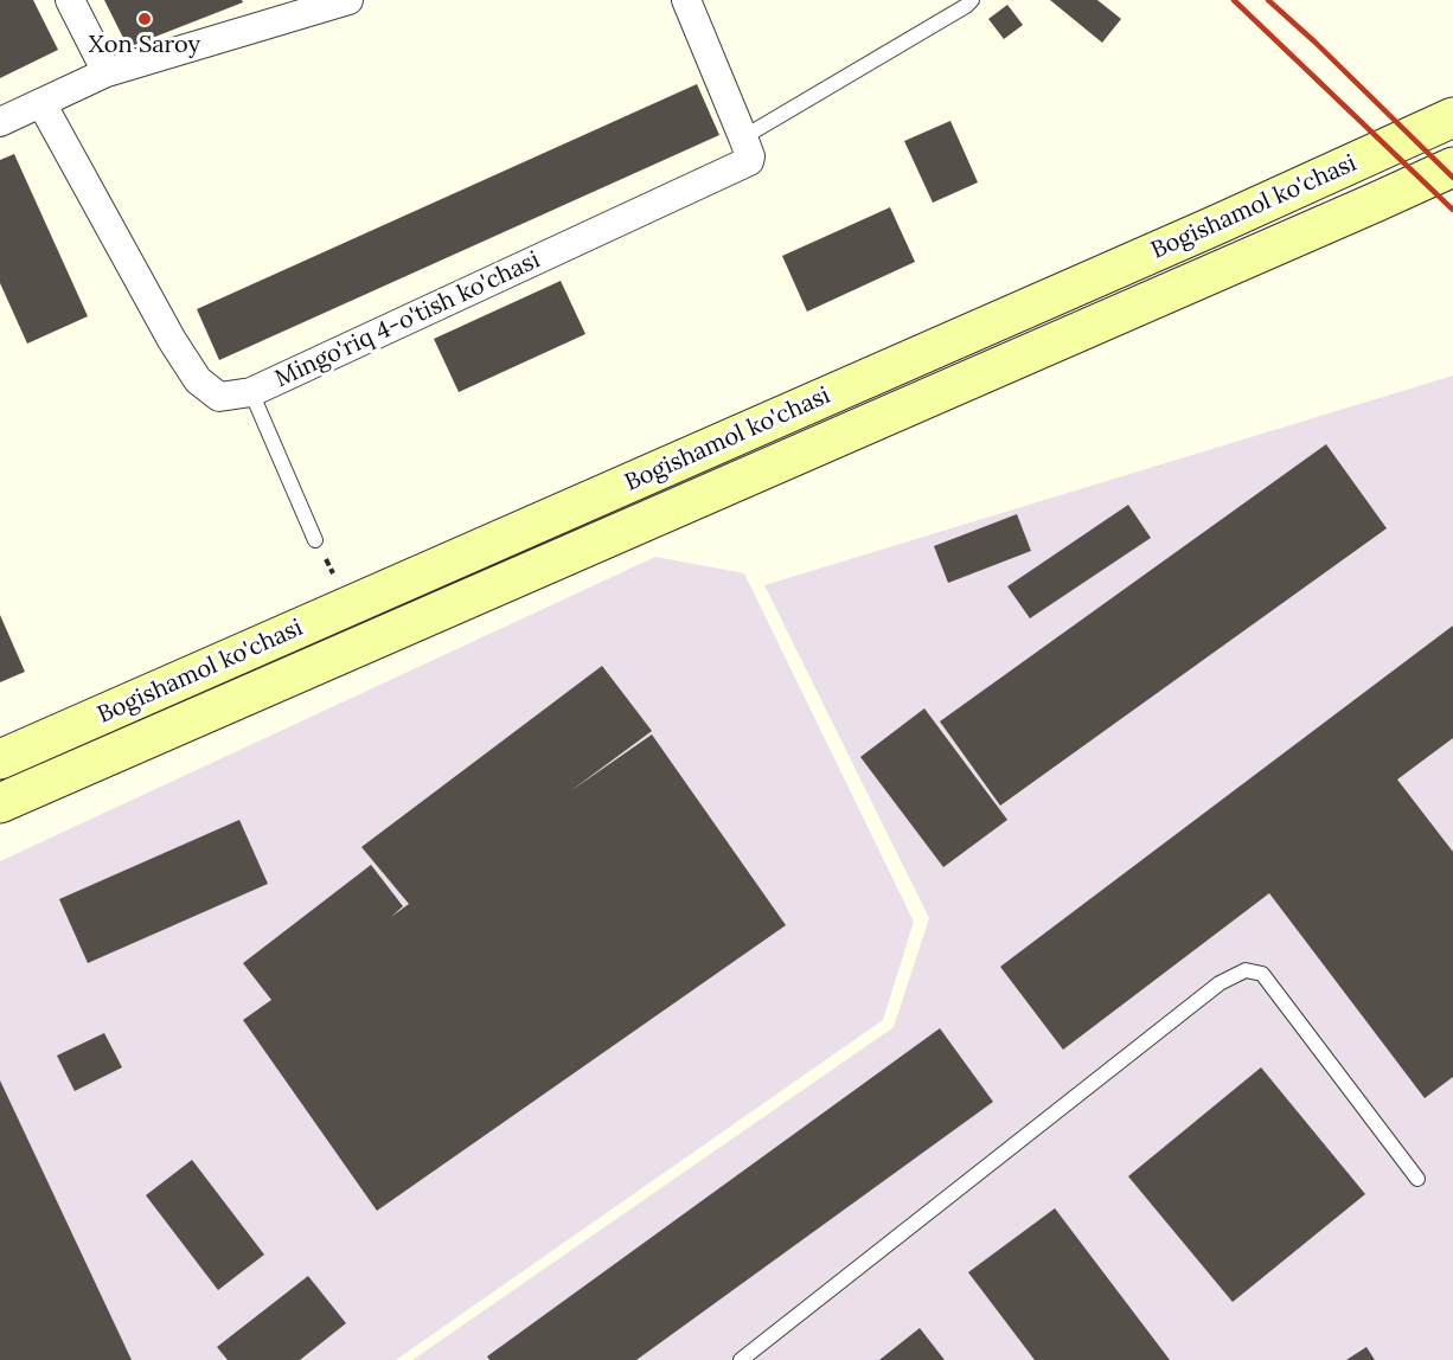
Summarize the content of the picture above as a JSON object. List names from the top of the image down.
{
  "streets": {
    "main road": ["Bogishamol ko'chasi"],
    "street": ["Mingo'riq 4-o'tish ko'chasi"]
  },
  "places": ["Xon Saroy"]
}
